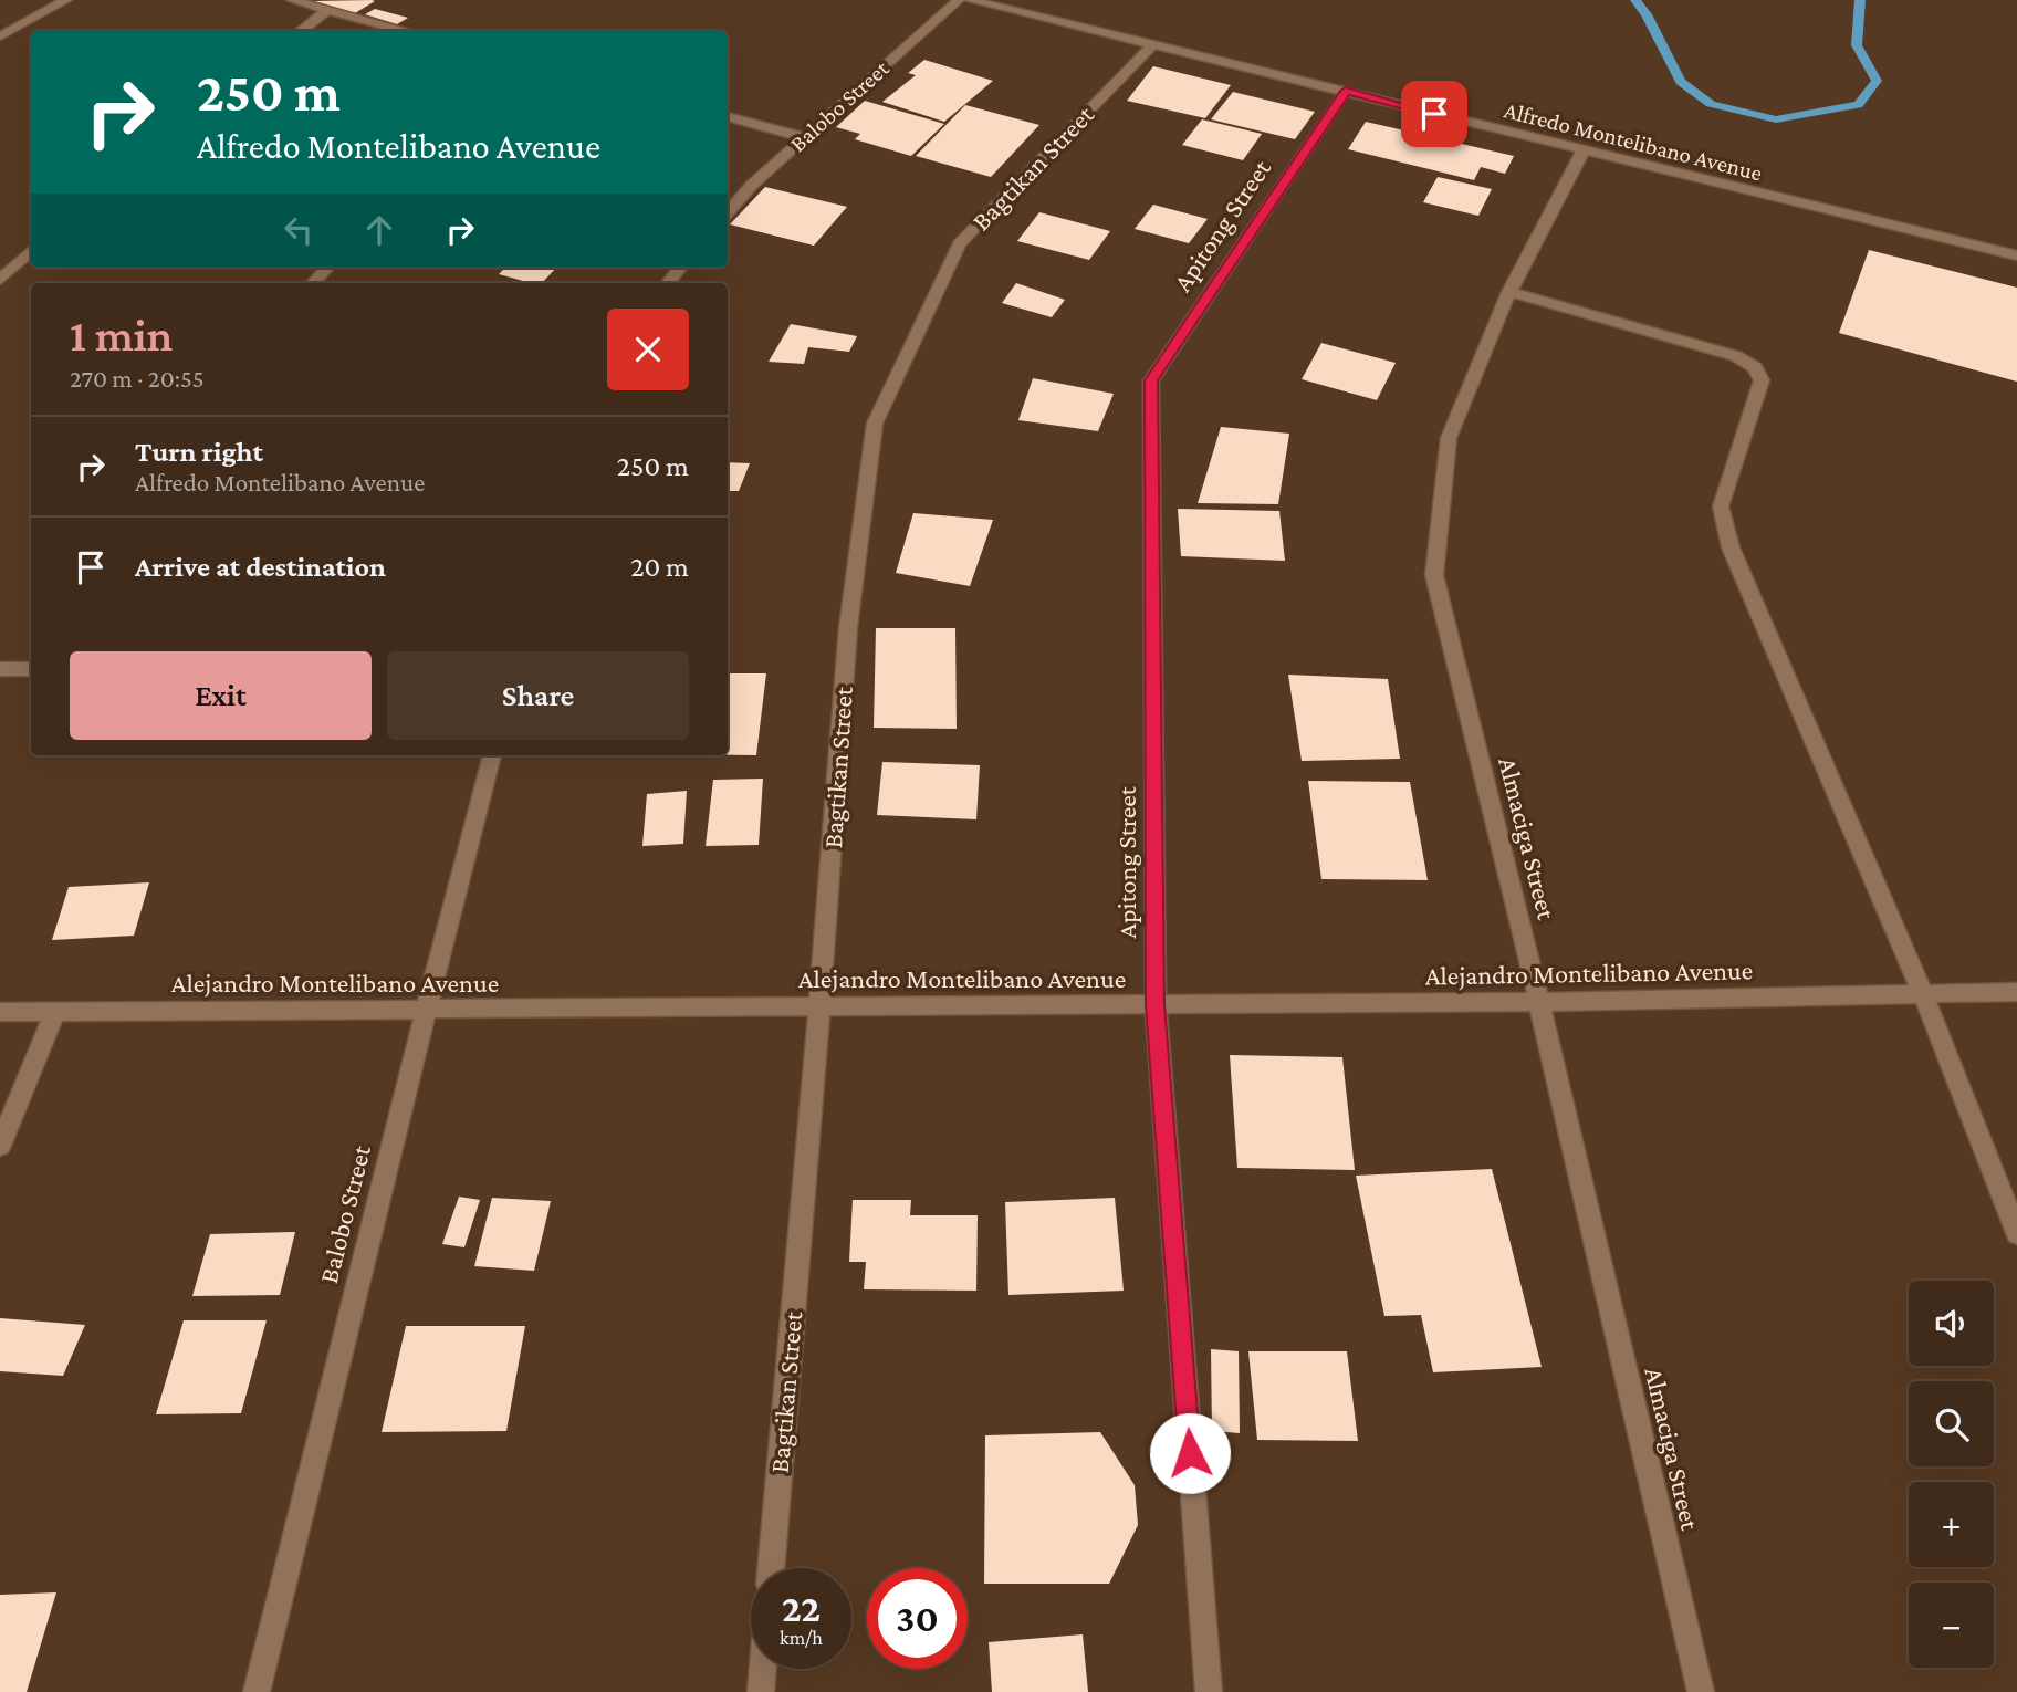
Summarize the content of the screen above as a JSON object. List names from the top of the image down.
{
  "streets": {
    "street": [
      "Balobo Street",
      "Alfredo Montelibano Avenue",
      "Bagtikan Street",
      "Apitong Street",
      "Almaciga Street",
      "Alejandro Montelibano Avenue"
    ]
  },
  "crossings": [
    ["Balobo Street", "Alejandro Montelibano Avenue"],
    ["Alfredo Montelibano Avenue", "Bagtikan Street"],
    ["Alfredo Montelibano Avenue", "Apitong Street"],
    ["Alfredo Montelibano Avenue", "Almaciga Street"],
    ["Bagtikan Street", "Alejandro Montelibano Avenue"],
    ["Apitong Street", "Alejandro Montelibano Avenue"],
    ["Almaciga Street", "Alejandro Montelibano Avenue"]
  ],
  "page": {
    "turn": ["250 m", "Alfredo Montelibano Avenue"],
    "heading": ["1 min", "270 m · 20:55"],
    "list": [
      {
        "name": "Turn right",
        "note": "Alfredo Montelibano Avenue",
        "value": "250 m"
      },
      {
        "name": "Arrive at destination",
        "value": "20 m"
      }
    ],
    "buttons": ["Exit", "Share"],
    "map_buttons": ["+", "−"],
    "speed": "22 km/h",
    "limit": "30"
  }
}
